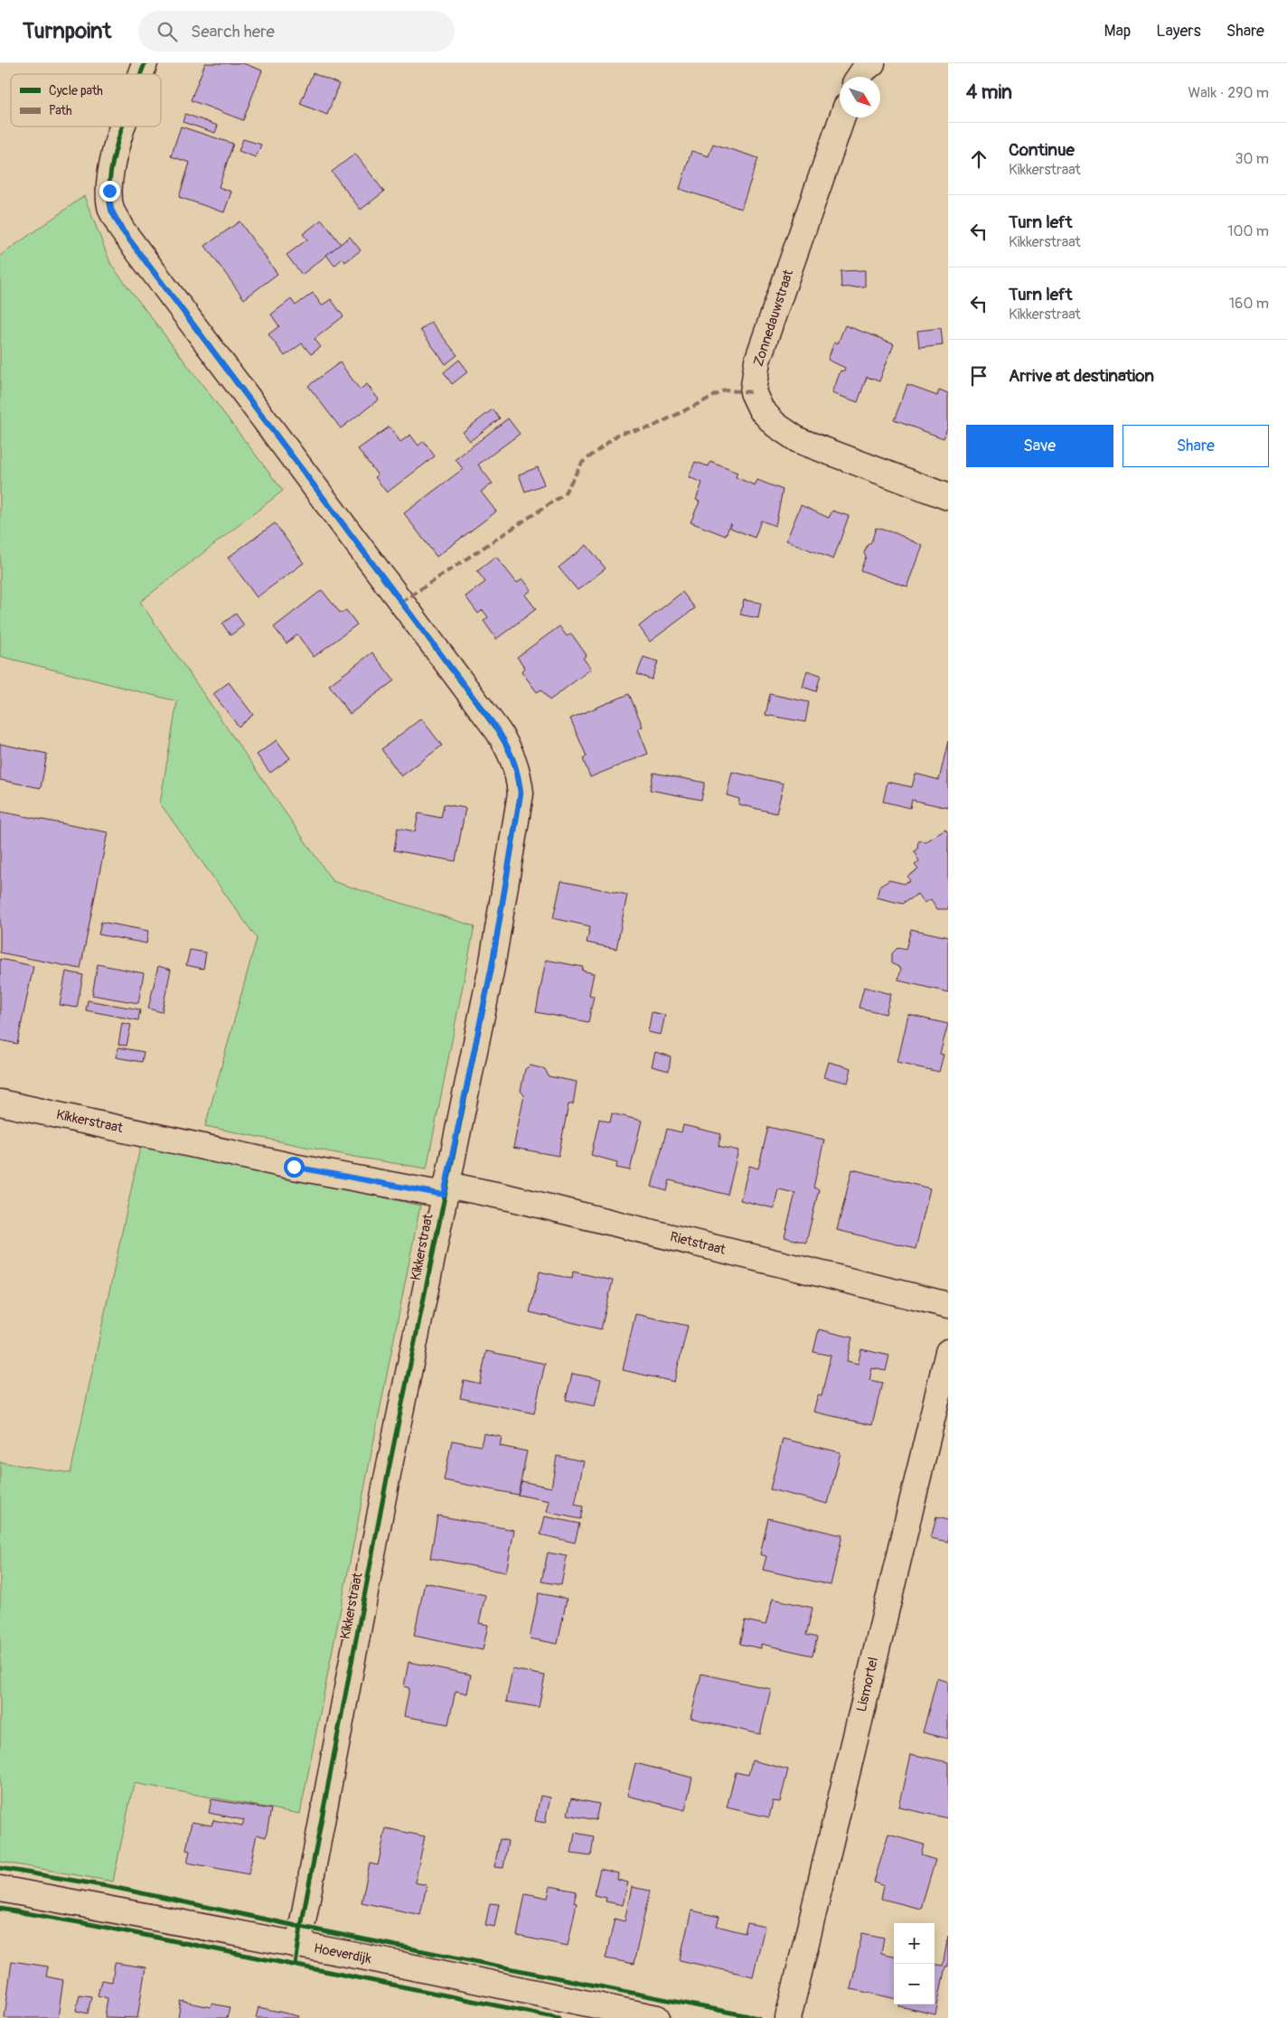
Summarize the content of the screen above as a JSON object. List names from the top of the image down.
{
  "streets": {
    "street": [
      "Zonnedauwstraat",
      "Kikkerstraat",
      "Rietstraat",
      "Lismortel",
      "Hoeverdijk"
    ]
  },
  "crossings": [
    ["Kikkerstraat", "Rietstraat"],
    ["Kikkerstraat", "Hoeverdijk"]
  ],
  "legend": ["Cycle path", "Path"],
  "north": "bottom right",
  "page": {
    "header": "Turnpoint",
    "search": "Search here",
    "nav": ["Map", "Layers", "Share"],
    "heading": ["4 min", "Walk · 290 m"],
    "list": [
      ["Continue", "Kikkerstraat", "30 m"],
      ["Turn left", "Kikkerstraat", "100 m"],
      ["Turn left", "Kikkerstraat", "160 m"],
      "Arrive at destination"
    ],
    "buttons": ["Save", "Share"],
    "map_buttons": ["+", "−"]
  }
}
